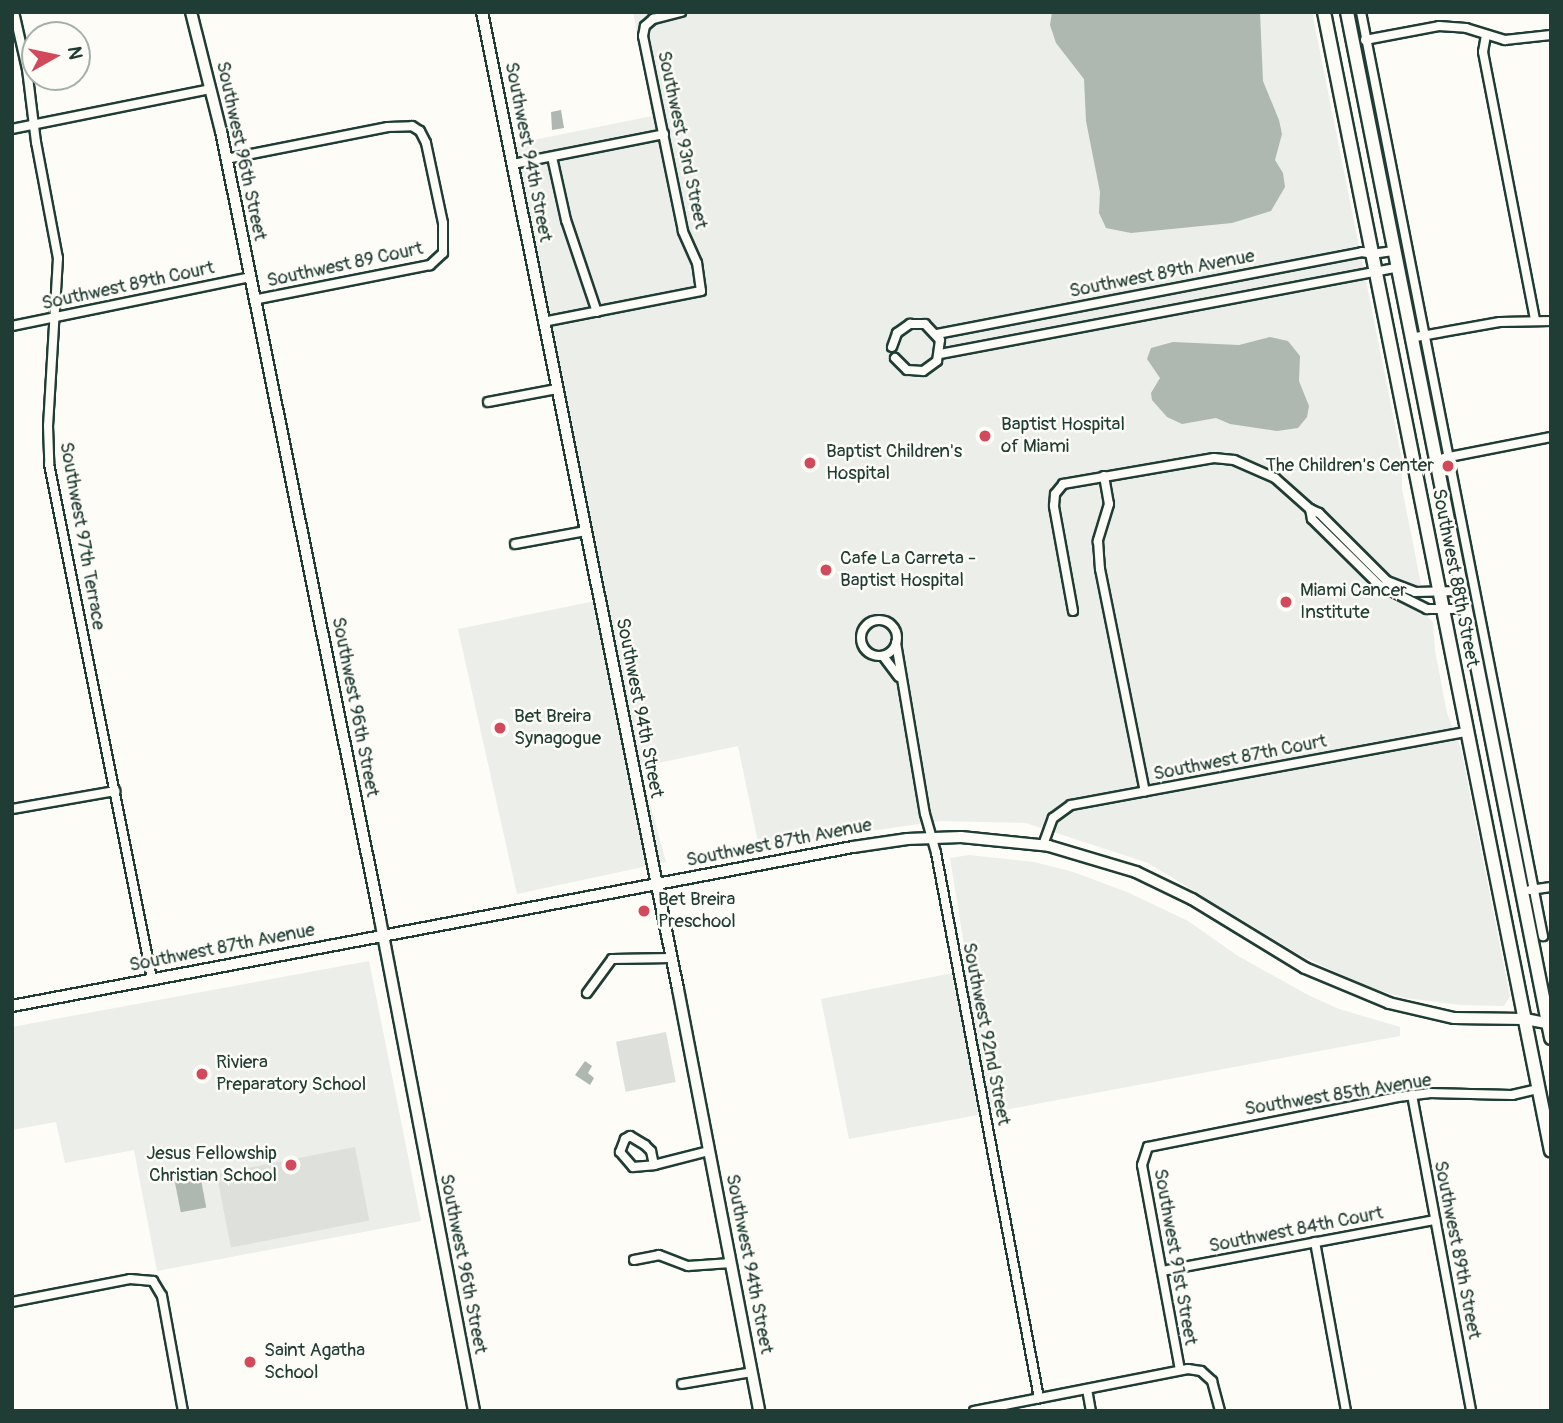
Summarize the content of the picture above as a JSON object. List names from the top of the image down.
{
  "streets": {
    "main road": ["Southwest 88th Street"],
    "street": [
      "Southwest 93rd Street",
      "Southwest 96th Street",
      "Southwest 94th Street",
      "Southwest 89 Court",
      "Southwest 89th Avenue",
      "Southwest 89th Court",
      "Southwest 97th Terrace",
      "Southwest 87th Court",
      "Southwest 87th Avenue",
      "Southwest 92nd Street",
      "Southwest 85th Avenue",
      "Southwest 84th Court",
      "Southwest 89th Street",
      "Southwest 91st Street"
    ]
  },
  "crossings": [
    ["Southwest 96th Street", "Southwest 89 Court"],
    ["Southwest 96th Street", "Southwest 89th Court"],
    ["Southwest 96th Street", "Southwest 87th Avenue"],
    ["Southwest 94th Street", "Southwest 87th Avenue"],
    ["Southwest 89th Avenue", "Southwest 88th Street"],
    ["Southwest 89th Court", "Southwest 97th Terrace"],
    ["Southwest 97th Terrace", "Southwest 87th Avenue"],
    ["Southwest 88th Street", "Southwest 87th Court"],
    ["Southwest 88th Street", "Southwest 87th Avenue"],
    ["Southwest 88th Street", "Southwest 85th Avenue"],
    ["Southwest 87th Court", "Southwest 87th Avenue"],
    ["Southwest 87th Avenue", "Southwest 92nd Street"],
    ["Southwest 85th Avenue", "Southwest 89th Street"],
    ["Southwest 85th Avenue", "Southwest 91st Street"],
    ["Southwest 84th Court", "Southwest 89th Street"],
    ["Southwest 84th Court", "Southwest 91st Street"]
  ],
  "places": [
    "Baptist Hospital of Miami",
    "Baptist Children's Hospital",
    "The Children's Center",
    "Cafe La Carreta - Baptist Hospital",
    "Miami Cancer Institute",
    "Bet Breira Synagogue",
    "Bet Breira Preschool",
    "Riviera Preparatory School",
    "Jesus Fellowship Christian School",
    "Saint Agatha School"
  ],
  "north": "right"
}
